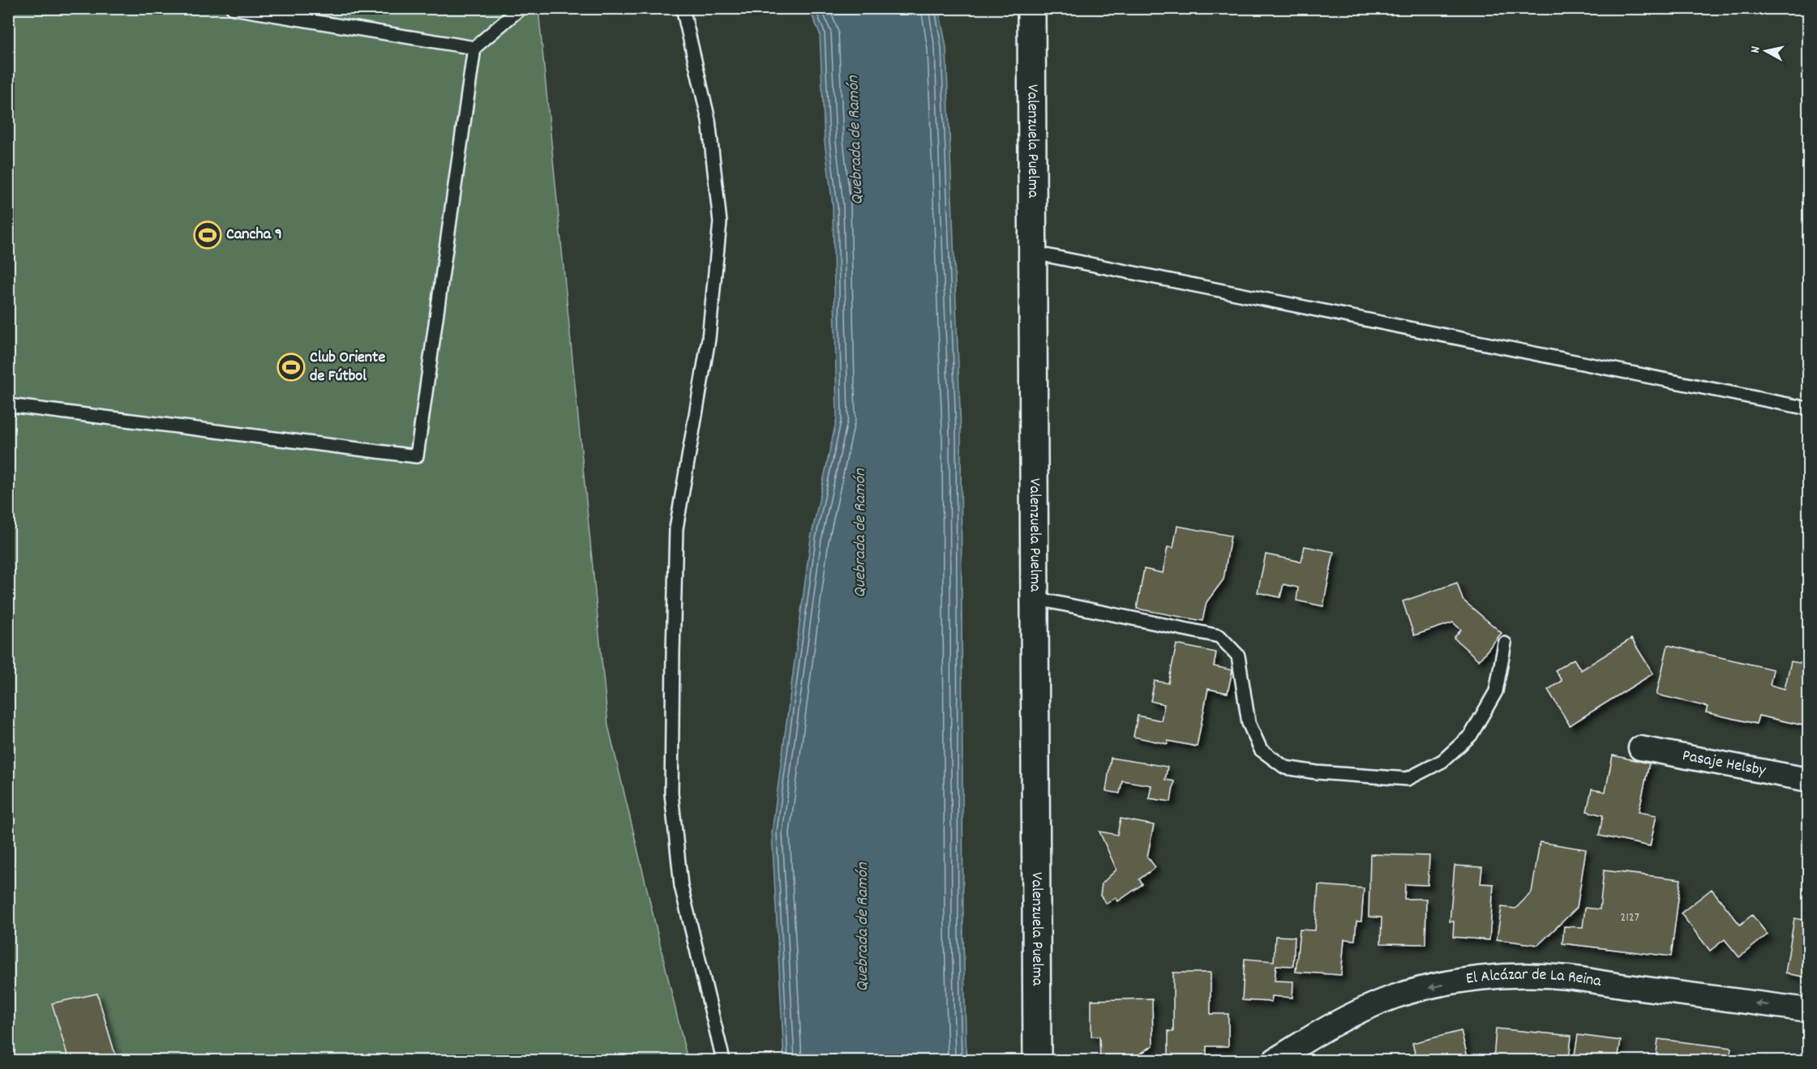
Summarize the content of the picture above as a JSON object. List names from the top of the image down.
{
  "streets": {
    "street": ["Valenzuela Puelma", "Pasaje Helsby", "El Alcázar de La Reina"]
  },
  "one_way": ["El Alcázar de La Reina"],
  "water": ["Quebrada de Ramón"],
  "places": {
    "sports": ["Cancha 9", "Club Oriente de Fútbol"]
  },
  "house_numbers": ["2127"],
  "north": "left"
}
